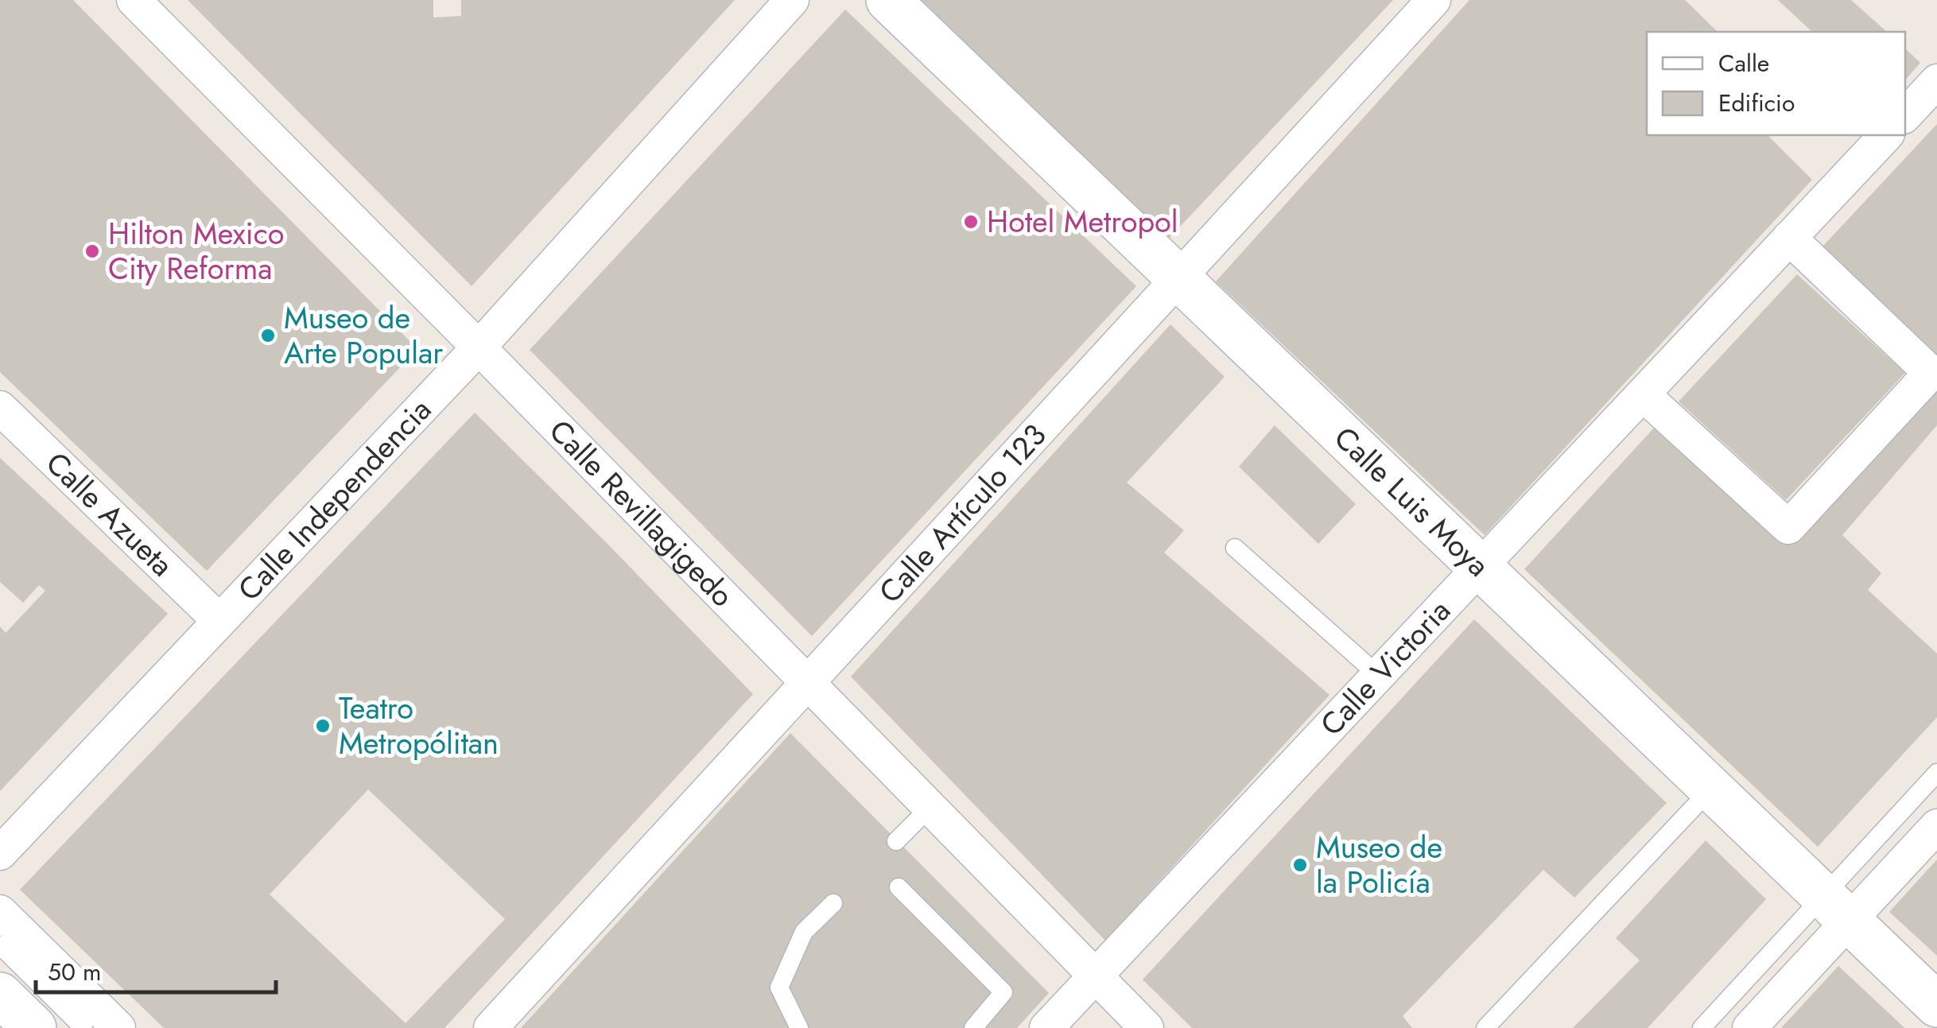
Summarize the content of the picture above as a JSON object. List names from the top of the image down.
{
  "streets": {
    "street": [
      "Calle Independencia",
      "Calle Luis Moya",
      "Calle Revillagigedo",
      "Calle Azueta",
      "Calle Artículo 123",
      "Calle Victoria"
    ]
  },
  "crossings": [
    ["Calle Independencia", "Calle Revillagigedo"],
    ["Calle Independencia", "Calle Azueta"],
    ["Calle Luis Moya", "Calle Artículo 123"],
    ["Calle Luis Moya", "Calle Victoria"],
    ["Calle Revillagigedo", "Calle Artículo 123"],
    ["Calle Revillagigedo", "Calle Victoria"]
  ],
  "places": [
    "Hotel Metropol",
    "Hilton Mexico City Reforma",
    "Museo de Arte Popular",
    "Teatro Metropólitan",
    "Museo de la Policía"
  ],
  "legend": ["Calle", "Edificio"],
  "scale_bar": "50 m"
}
